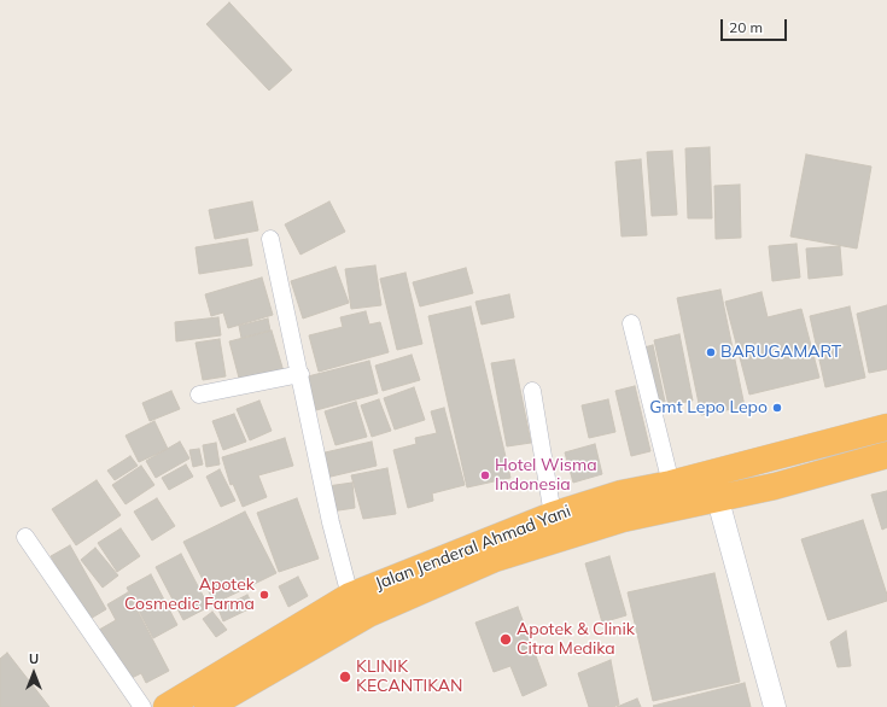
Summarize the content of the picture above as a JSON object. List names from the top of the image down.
{
  "streets": {
    "highway": ["Jalan Jenderal Ahmad Yani"]
  },
  "places": [
    "BARUGAMART",
    "Gmt Lepo Lepo",
    "Hotel Wisma Indonesia",
    "Apotek Cosmedic Farma",
    "Apotek & Clinik Citra Medika",
    "KLINIK KECANTIKAN"
  ],
  "scale_bar": "20 m",
  "north": "top"
}
